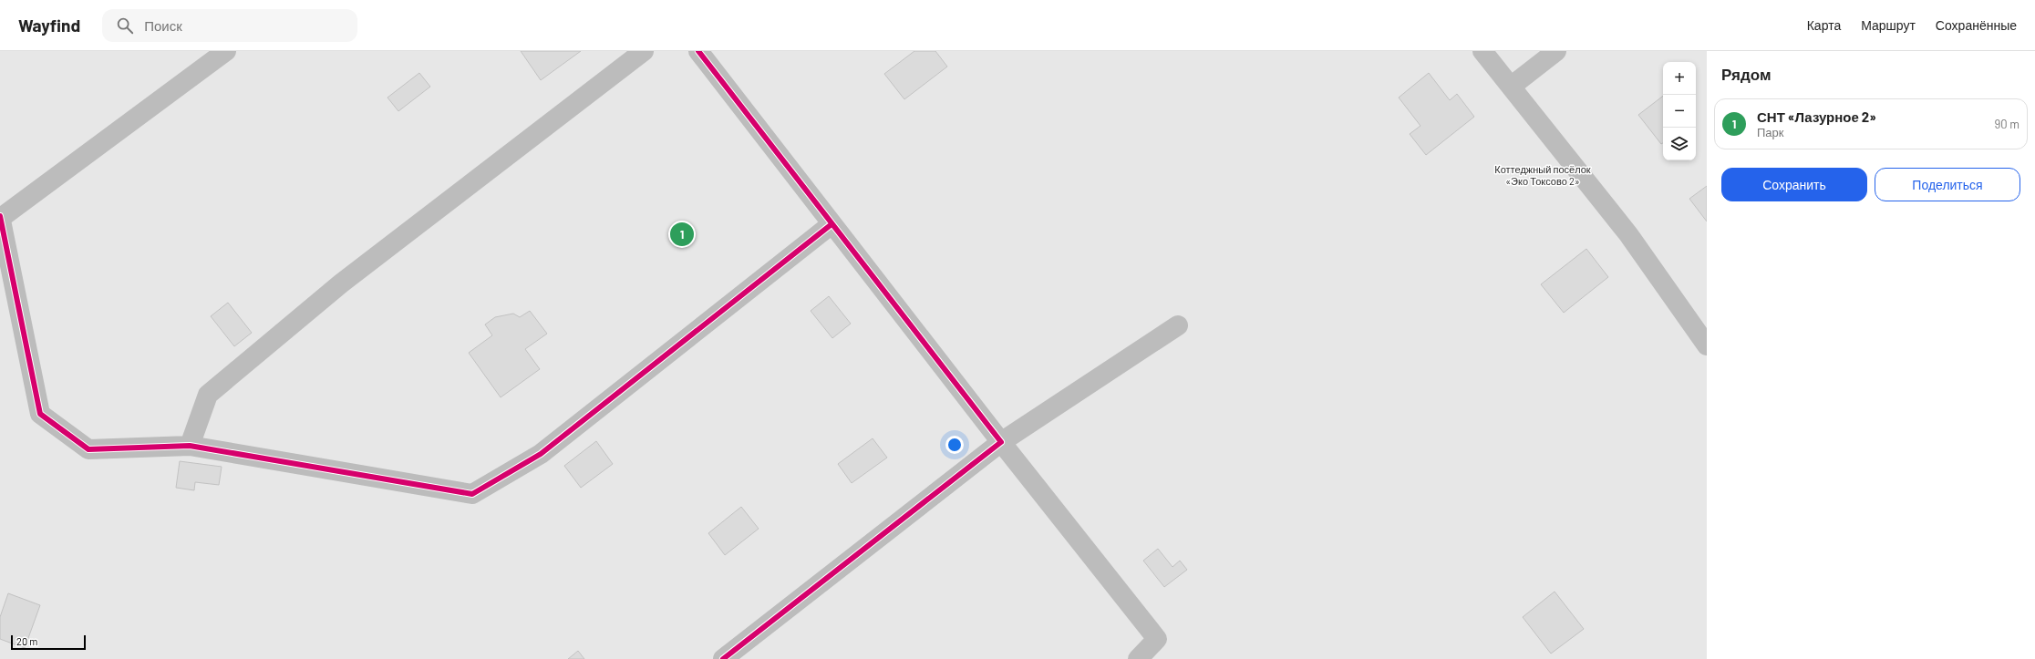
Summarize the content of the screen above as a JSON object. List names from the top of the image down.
{
  "parks": ["Коттеджный посёлок «Эко Токсово 2»"],
  "scale_bar": "20 m",
  "page": {
    "header": "Wayfind",
    "search": "Поиск",
    "nav": ["Карта", "Маршрут", "Сохранённые"],
    "heading": "Рядом",
    "map_buttons": ["+", "−"],
    "list": [
      {
        "mark": "1",
        "name": "СНТ «Лазурное 2»",
        "note": "Парк",
        "value": "90 m"
      }
    ],
    "buttons": ["Сохранить", "Поделиться"],
    "pins": "1",
    "scale": "20 m"
  }
}
